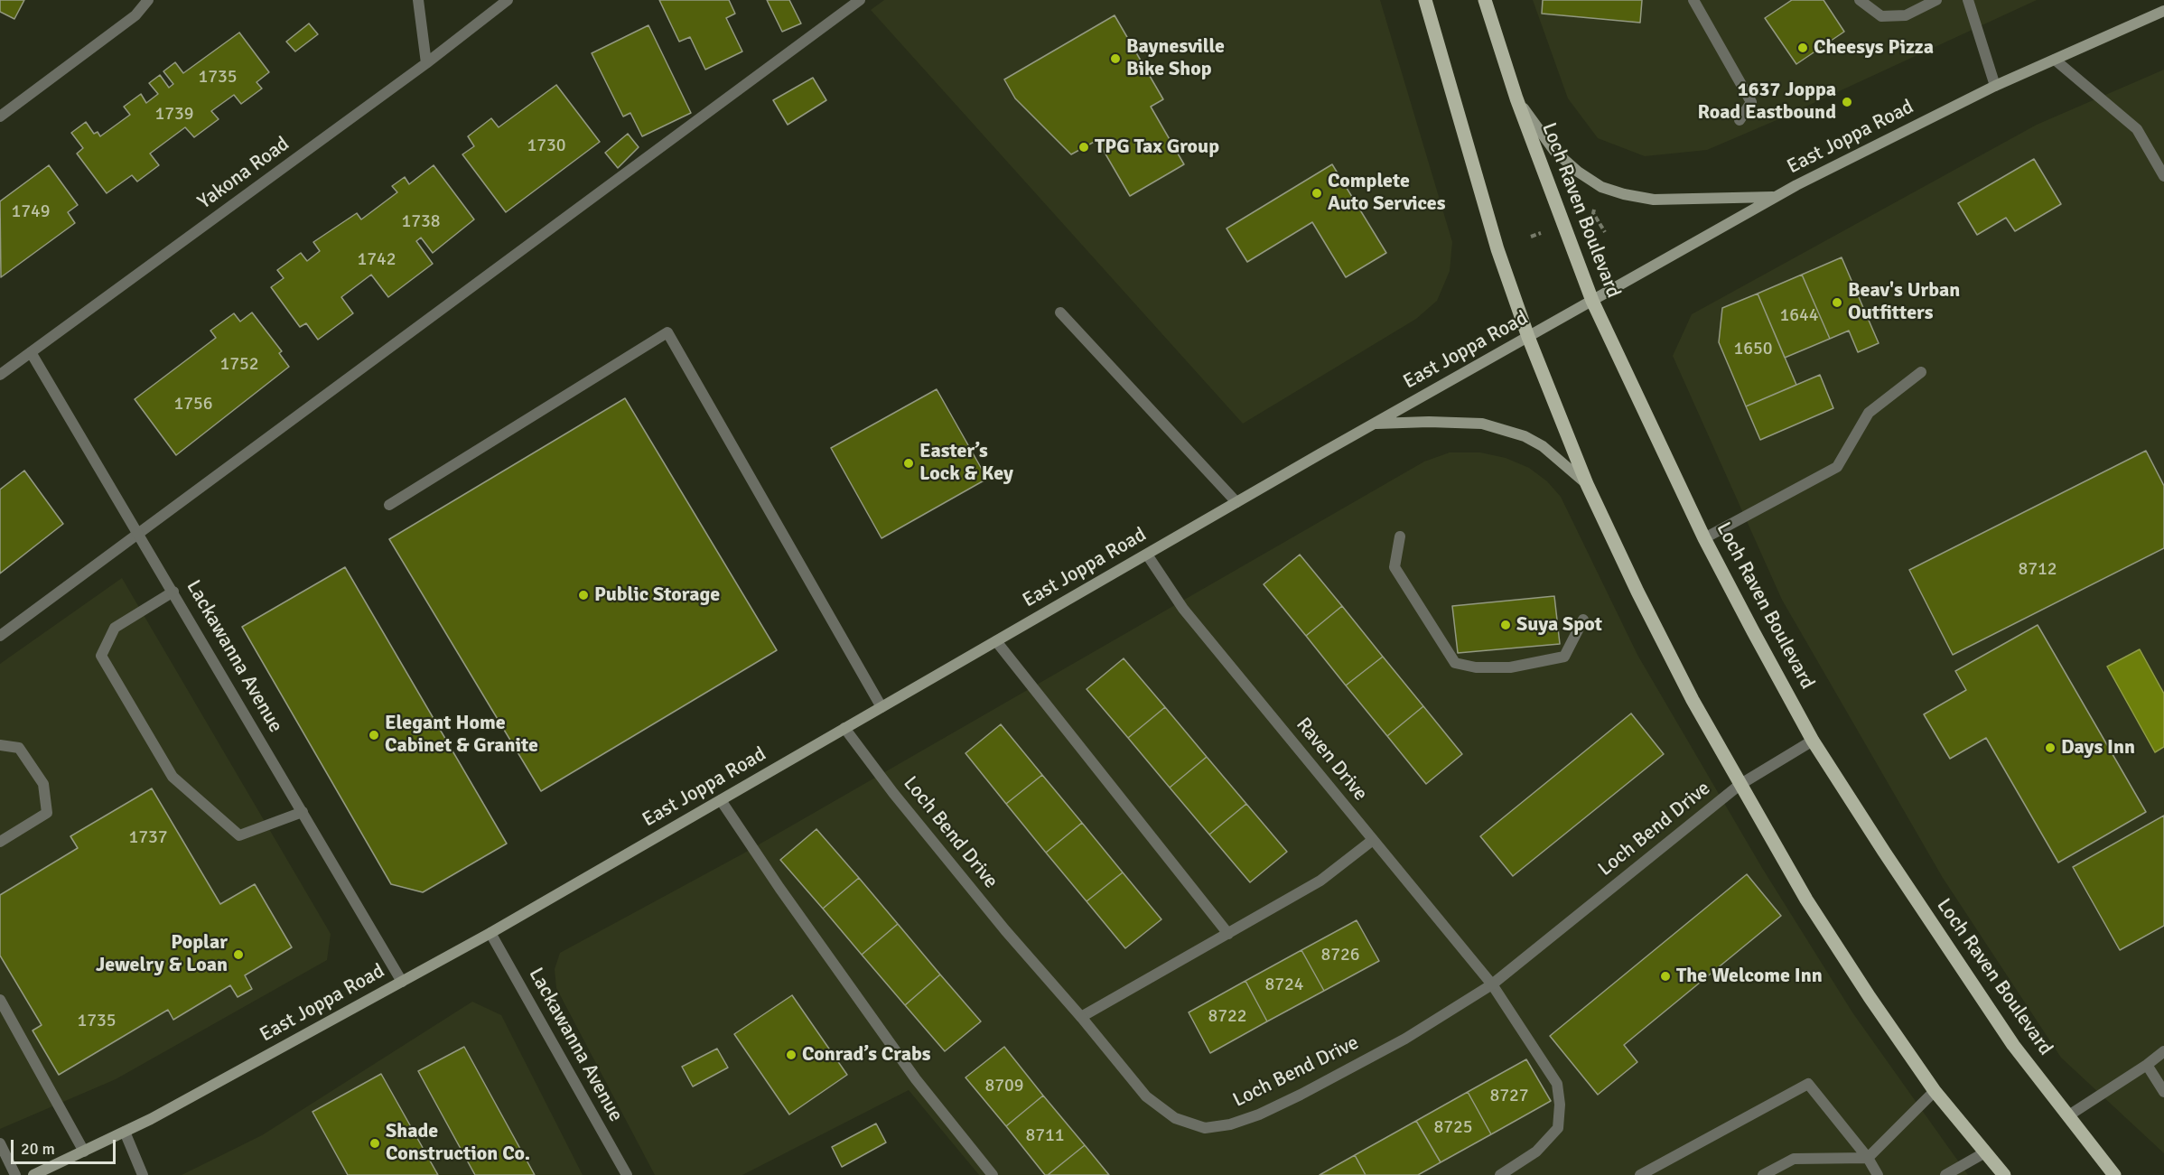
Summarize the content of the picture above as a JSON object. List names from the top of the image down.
{
  "streets": {
    "main road": ["East Joppa Road", "Loch Raven Boulevard"],
    "street": [
      "Yakona Road",
      "Lackawanna Avenue",
      "Raven Drive",
      "Loch Bend Drive"
    ]
  },
  "crossings": [
    ["East Joppa Road", "Loch Raven Boulevard"],
    ["East Joppa Road", "Lackawanna Avenue"],
    ["East Joppa Road", "Raven Drive"],
    ["East Joppa Road", "Loch Bend Drive"],
    ["Yakona Road", "Lackawanna Avenue"],
    ["Loch Raven Boulevard", "Loch Bend Drive"],
    ["Raven Drive", "Loch Bend Drive"]
  ],
  "places": [
    "Cheesys Pizza",
    "Baynesville Bike Shop",
    "1637 Joppa Road Eastbound",
    "TPG Tax Group",
    "Complete Auto Services",
    "Beav's Urban Outfitters",
    "Easter’s Lock & Key",
    "Public Storage",
    "Suya Spot",
    "Elegant Home Cabinet & Granite",
    "Days Inn",
    "Poplar Jewelry & Loan",
    "The Welcome Inn",
    "Conrad’s Crabs",
    "Shade Construction Co."
  ],
  "house_numbers": [
    "1735",
    "1739",
    "1730",
    "1749",
    "1738",
    "1742",
    "1644",
    "1650",
    "1752",
    "1756",
    "8712",
    "1737",
    "8726",
    "8724",
    "8722",
    "1735",
    "8709",
    "8727",
    "8725",
    "8711"
  ],
  "scale_bar": "20 m"
}
